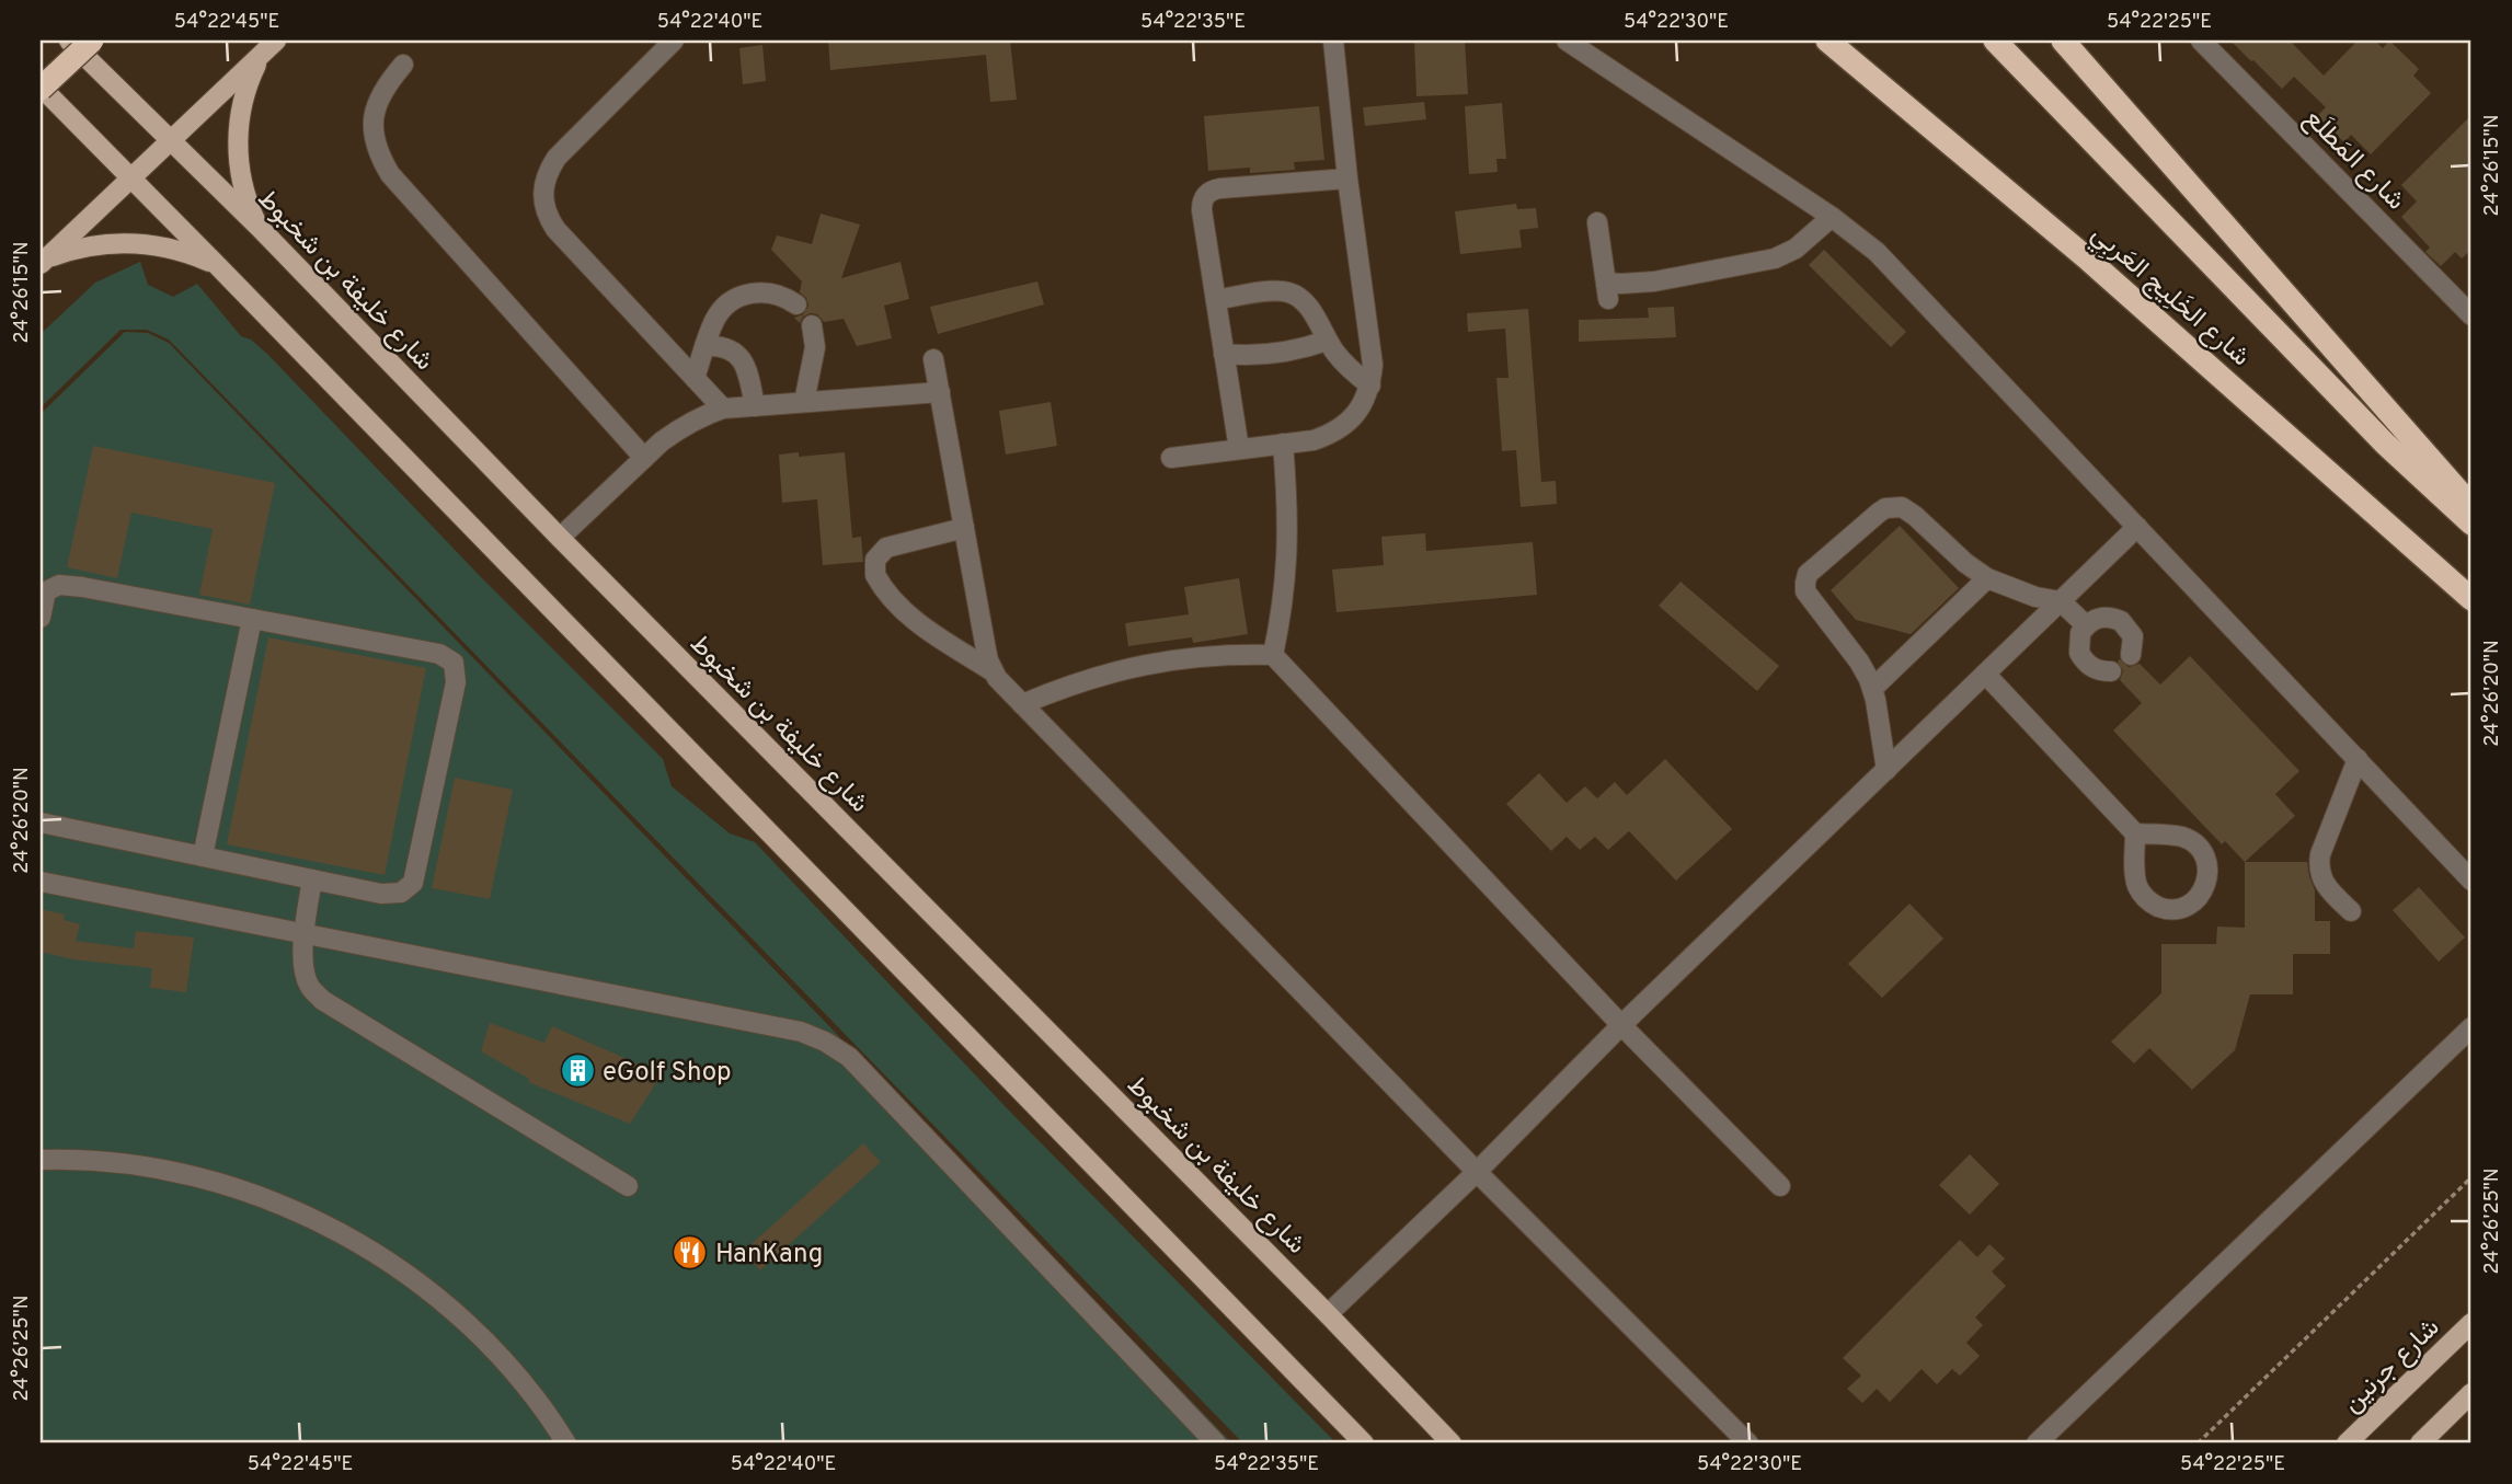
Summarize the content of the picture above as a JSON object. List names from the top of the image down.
{
  "streets": {
    "highway": ["شارع الخَلِيج العَربِي"],
    "main road": ["شارع خليفة بن شخبوط", "شارع جرنين"],
    "street": ["شارع المَطلَع"]
  },
  "places": {
    "building": ["eGolf Shop"],
    "restaurant": ["HanKang"]
  },
  "coordinates": [
    "54°22'45\"E",
    "54°22'40\"E",
    "54°22'35\"E",
    "54°22'30\"E",
    "54°22'25\"E",
    "24°26'15\"N",
    "24°26'20\"N",
    "24°26'25\"N"
  ]
}
